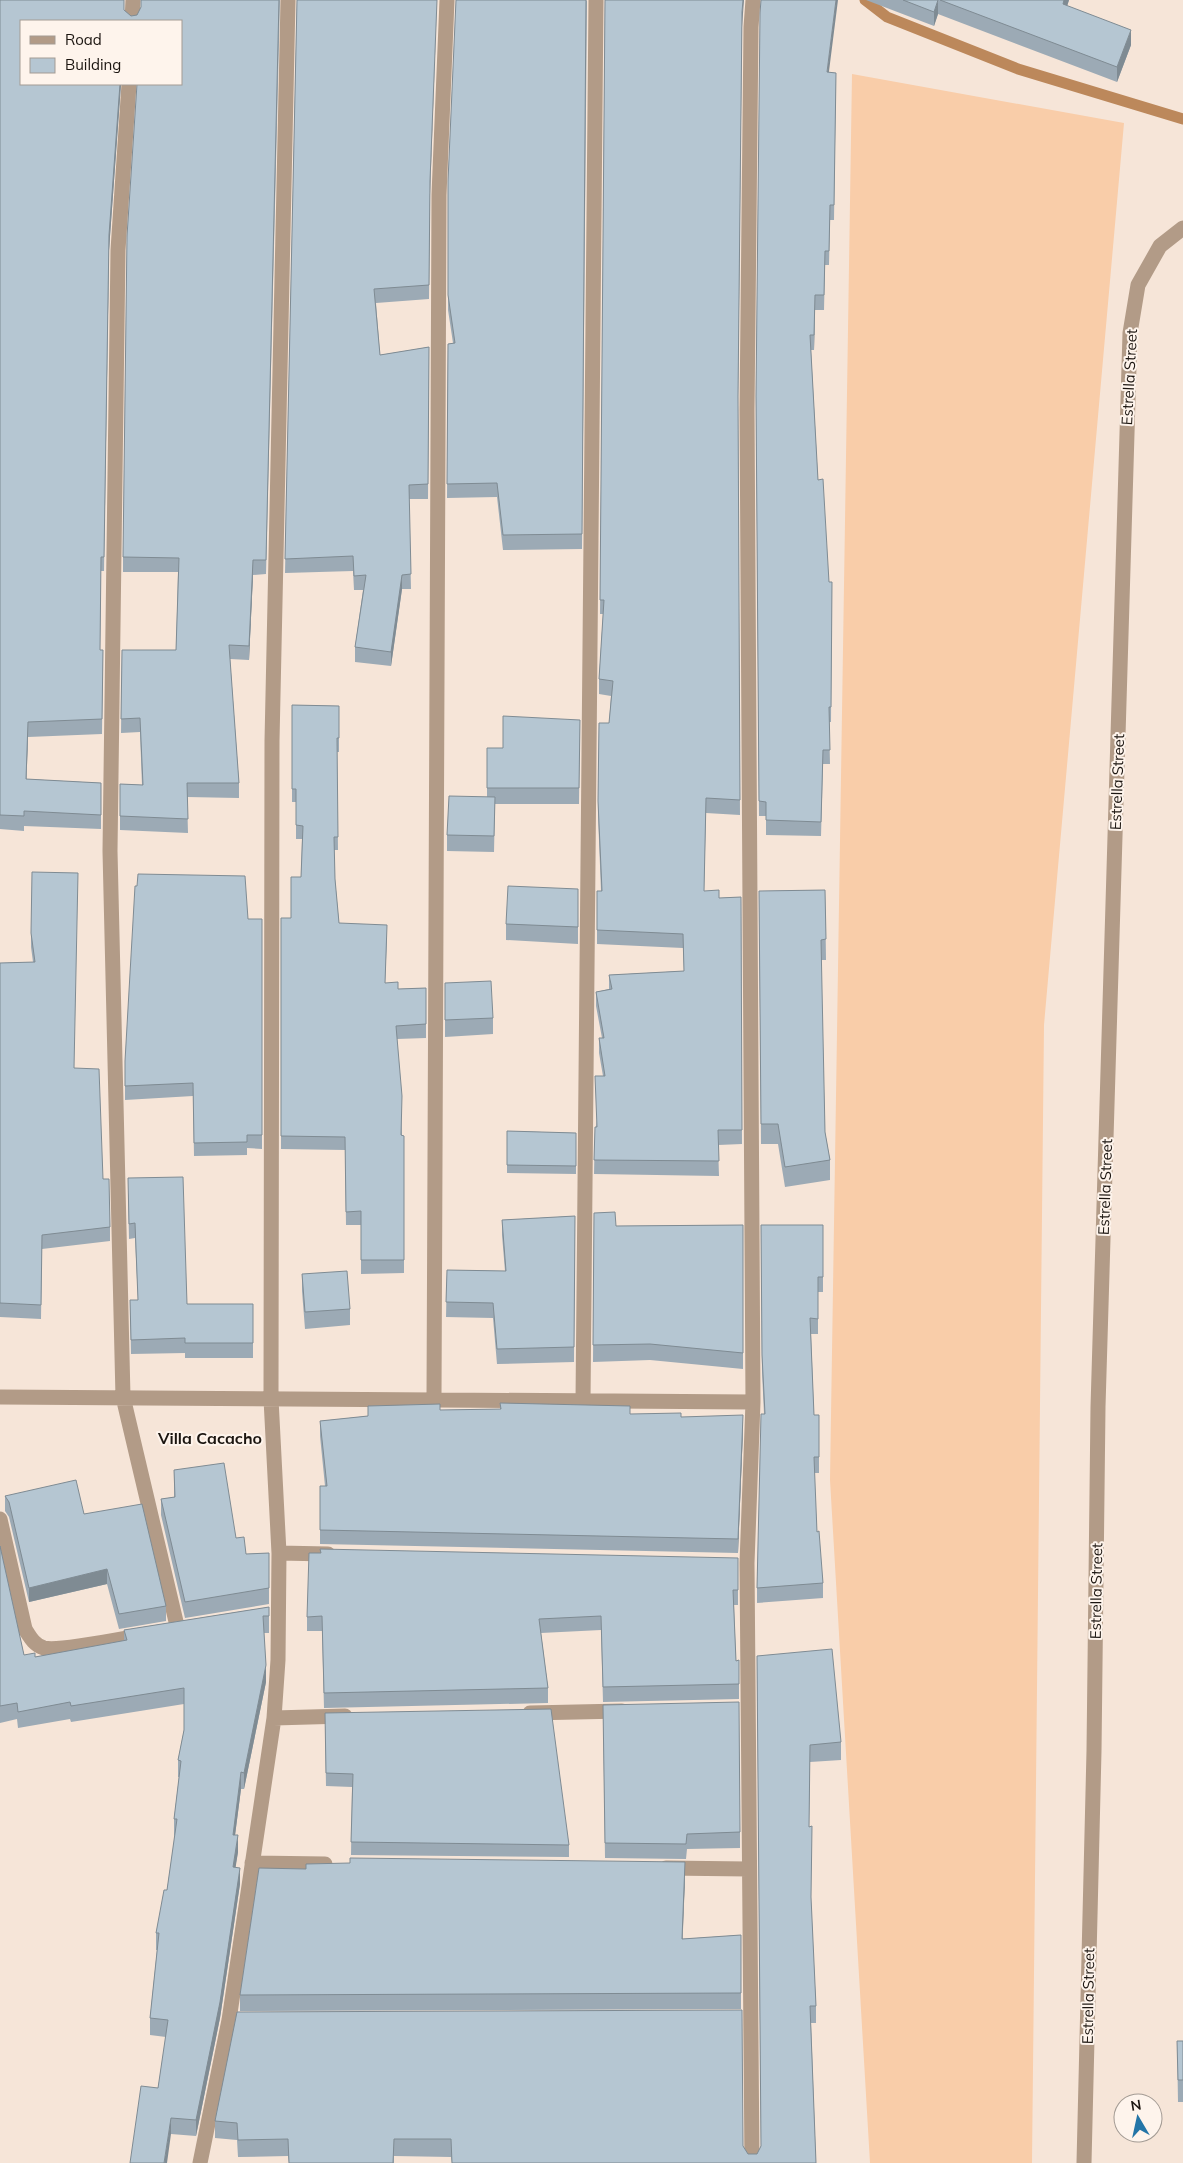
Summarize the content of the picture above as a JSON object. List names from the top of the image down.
{
  "streets": {
    "street": ["Estrella Street"]
  },
  "districts": ["Villa Cacacho"],
  "legend": ["Road", "Building"],
  "north": "top"
}
